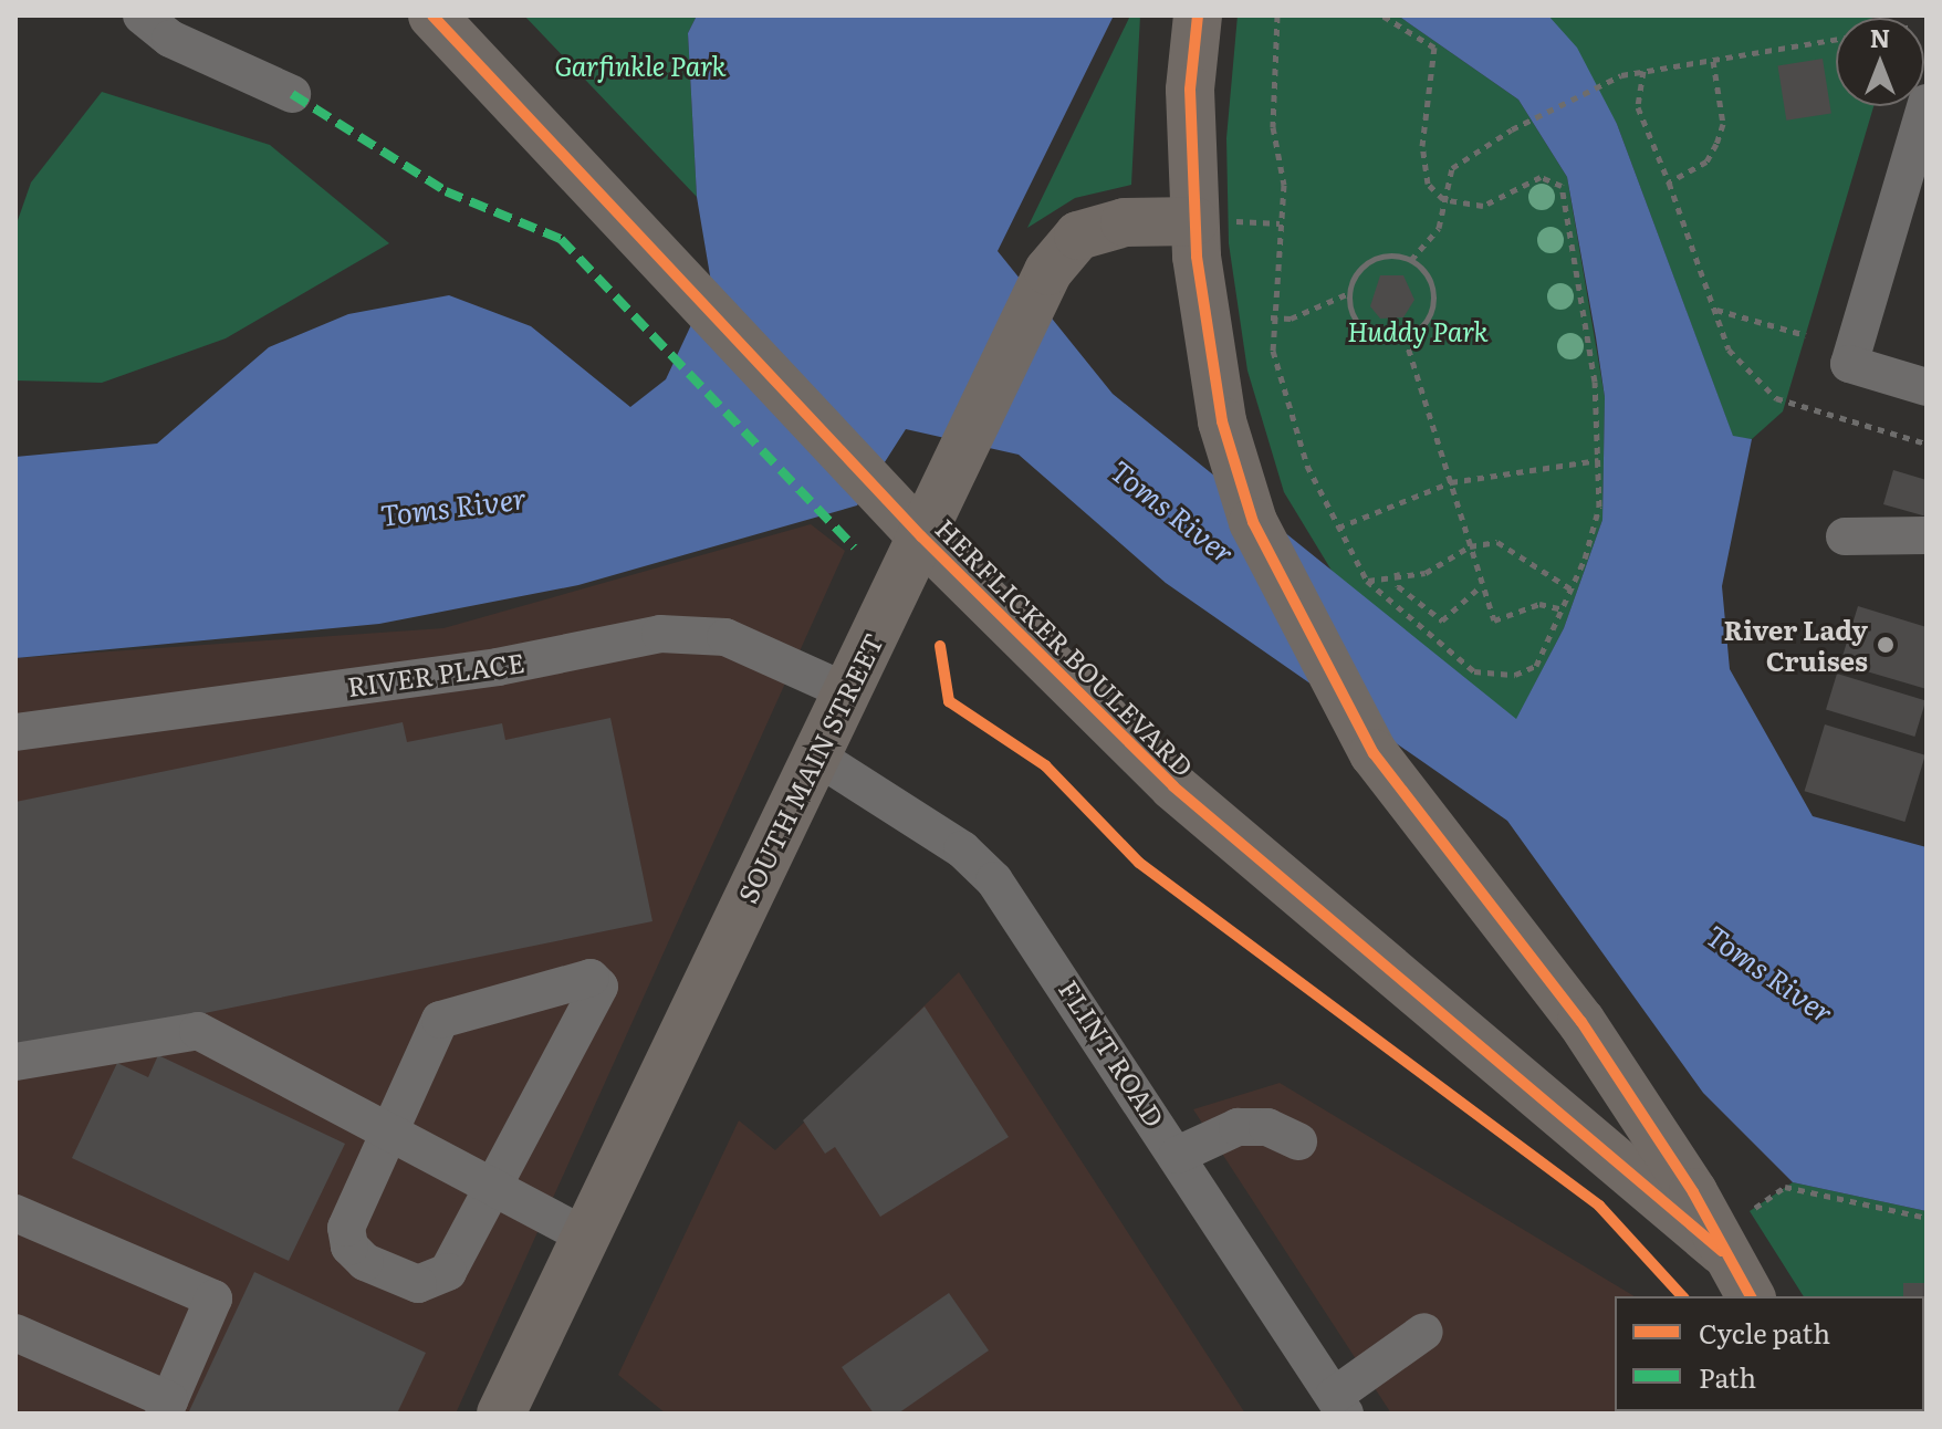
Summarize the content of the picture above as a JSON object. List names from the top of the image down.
{
  "streets": {
    "main road": ["HERFLICKER BOULEVARD", "SOUTH MAIN STREET"],
    "street": ["RIVER PLACE", "FLINT ROAD"]
  },
  "crossings": [
    ["HERFLICKER BOULEVARD", "SOUTH MAIN STREET"],
    ["RIVER PLACE", "SOUTH MAIN STREET"],
    ["SOUTH MAIN STREET", "FLINT ROAD"]
  ],
  "water": ["Toms River"],
  "parks": ["Garfinkle Park", "Huddy Park"],
  "places": ["River Lady Cruises"],
  "legend": ["Cycle path", "Path"],
  "north": "top"
}
